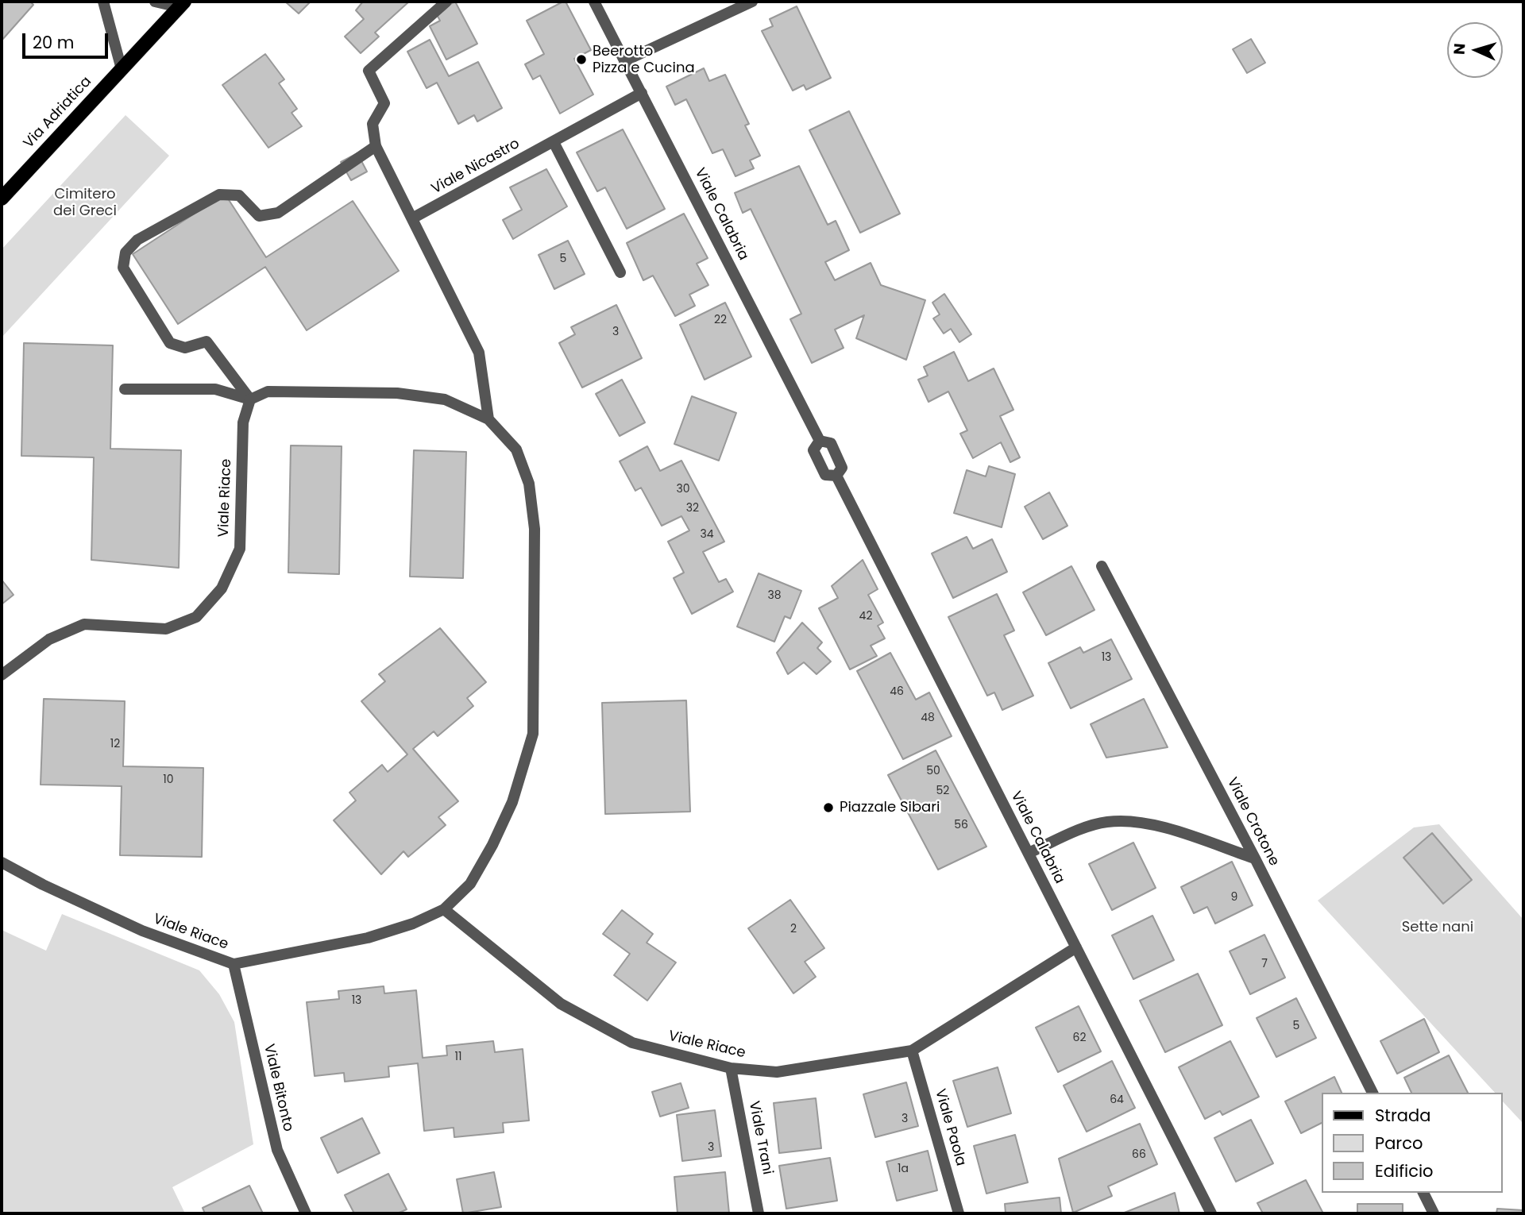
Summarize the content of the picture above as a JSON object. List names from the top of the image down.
{
  "streets": {
    "main road": ["Via Adriatica"],
    "street": [
      "Viale Nicastro",
      "Viale Calabria",
      "Viale Riace",
      "Viale Crotone",
      "Viale Bitonto",
      "Viale Paola",
      "Viale Trani"
    ]
  },
  "crossings": [
    ["Viale Nicastro", "Viale Calabria"],
    ["Viale Calabria", "Viale Riace"],
    ["Viale Riace", "Viale Bitonto"],
    ["Viale Riace", "Viale Paola"],
    ["Viale Riace", "Viale Trani"]
  ],
  "parks": ["Cimitero dei Greci", "Sette nani"],
  "places": ["Beerotto Pizza e Cucina", "Piazzale Sibari"],
  "house_numbers": [
    "5",
    "22",
    "3",
    "30",
    "32",
    "34",
    "38",
    "42",
    "13",
    "46",
    "48",
    "12",
    "50",
    "10",
    "52",
    "56",
    "9",
    "2",
    "7",
    "13",
    "5",
    "62",
    "11",
    "64",
    "3",
    "3",
    "66",
    "1a"
  ],
  "legend": ["Strada", "Parco", "Edificio"],
  "scale_bar": "20 m",
  "north": "left"
}
